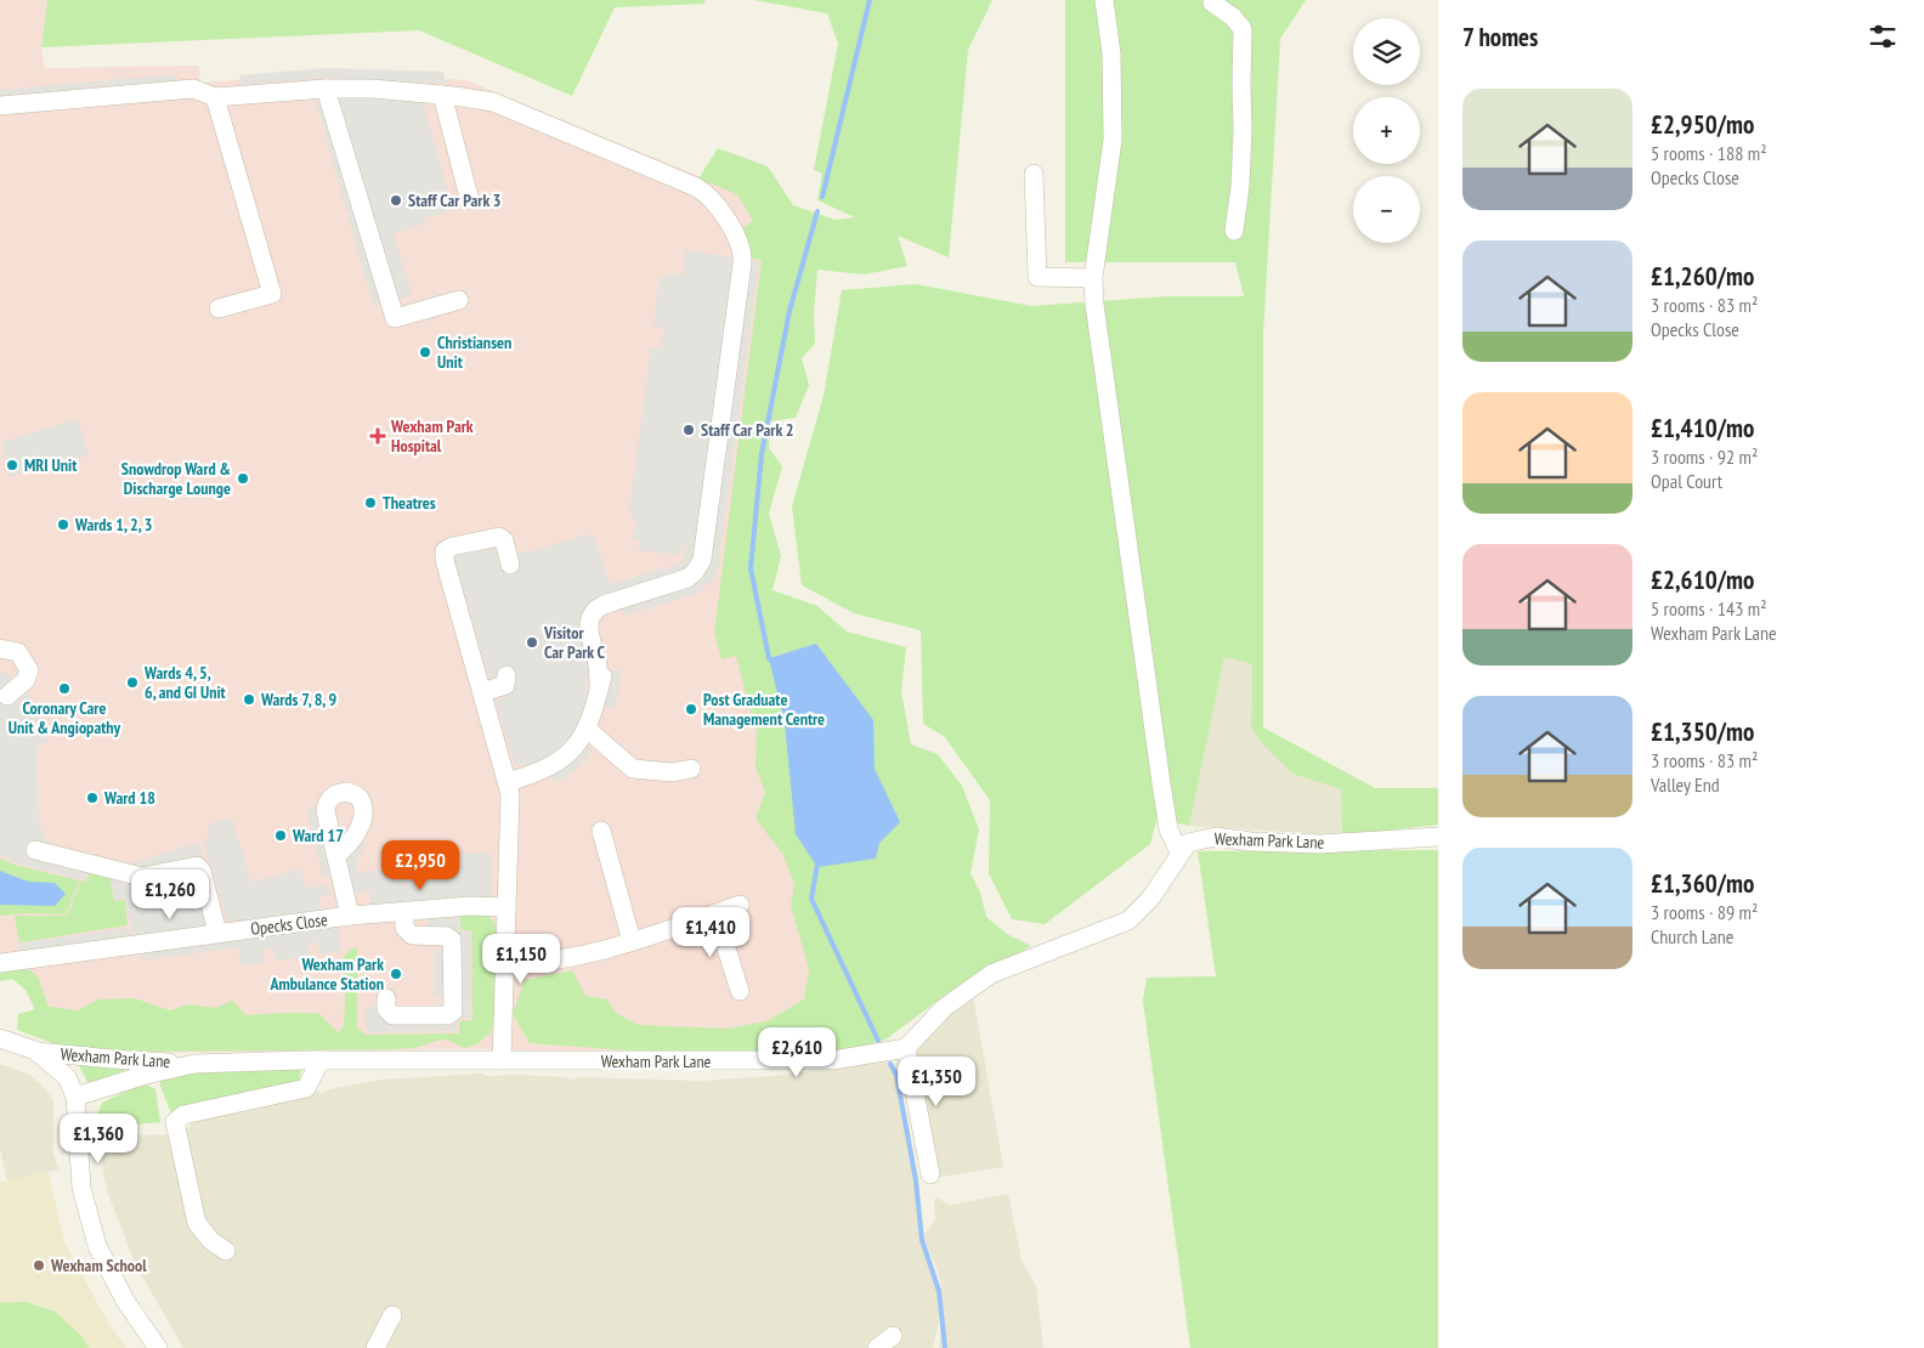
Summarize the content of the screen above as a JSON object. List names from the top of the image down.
{
  "streets": {
    "street": ["Wexham Park Lane", "Opecks Close"]
  },
  "places": {
    "other": [
      "Staff Car Park 3",
      "Christiansen Unit",
      "Staff Car Park 2",
      "MRI Unit",
      "Snowdrop Ward & Discharge Lounge",
      "Theatres",
      "Wards 1, 2, 3",
      "Visitor Car Park C",
      "Wards 4, 5, 6, and GI Unit",
      "Coronary Care Unit & Angiopathy",
      "Wards 7, 8, 9",
      "Post Graduate Management Centre",
      "Ward 18",
      "Ward 17",
      "Wexham Park Ambulance Station",
      "Wexham School"
    ],
    "health": ["Wexham Park Hospital"]
  },
  "page": {
    "heading": "7 homes",
    "map_buttons": ["+", "−"],
    "list": [
      {
        "name": "£2,950/mo",
        "note": "5 rooms · 188 m² · Opecks Close"
      },
      {
        "name": "£1,260/mo",
        "note": "3 rooms · 83 m² · Opecks Close"
      },
      {
        "name": "£1,410/mo",
        "note": "3 rooms · 92 m² · Opal Court"
      },
      {
        "name": "£2,610/mo",
        "note": "5 rooms · 143 m² · Wexham Park Lane"
      },
      {
        "name": "£1,350/mo",
        "note": "3 rooms · 83 m² · Valley End"
      },
      {
        "name": "£1,360/mo",
        "note": "3 rooms · 89 m² · Church Lane"
      }
    ],
    "price": [
      "£2,950",
      "£1,260",
      "£1,410",
      "£1,150",
      "£2,610",
      "£1,350",
      "£1,360"
    ]
  }
}
